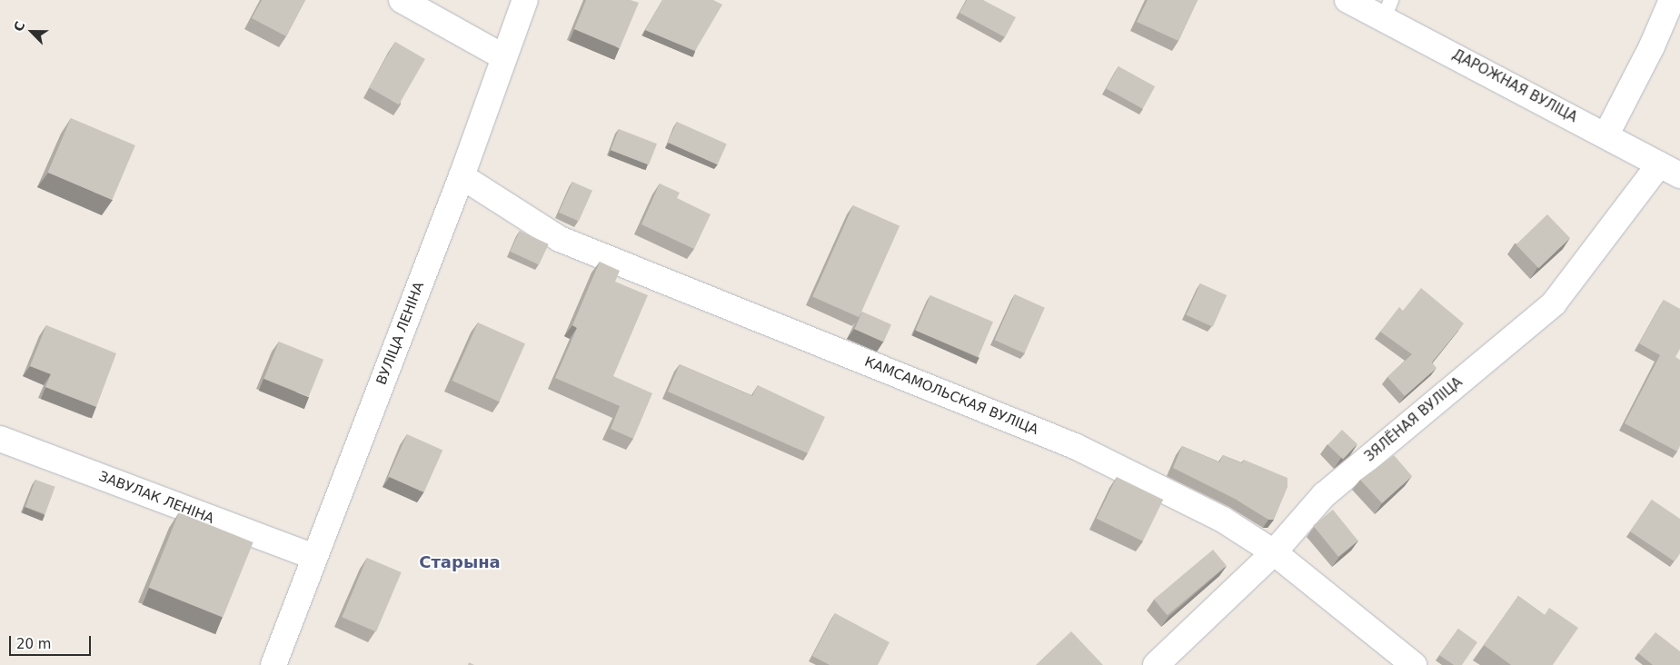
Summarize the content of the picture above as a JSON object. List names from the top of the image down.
{
  "streets": {
    "street": [
      "ДАРОЖНАЯ ВУЛІЦА",
      "ВУЛІЦА ЛЕНІНА",
      "КАМСАМОЛЬСКАЯ ВУЛІЦА",
      "ЗЯЛЁНАЯ ВУЛІЦА",
      "ЗАВУЛАК ЛЕНІНА"
    ]
  },
  "crossings": [
    ["ДАРОЖНАЯ ВУЛІЦА", "ЗЯЛЁНАЯ ВУЛІЦА"],
    ["ВУЛІЦА ЛЕНІНА", "КАМСАМОЛЬСКАЯ ВУЛІЦА"],
    ["ВУЛІЦА ЛЕНІНА", "ЗАВУЛАК ЛЕНІНА"],
    ["КАМСАМОЛЬСКАЯ ВУЛІЦА", "ЗЯЛЁНАЯ ВУЛІЦА"]
  ],
  "districts": ["Старына"],
  "scale_bar": "20 m",
  "north": "top left"
}
